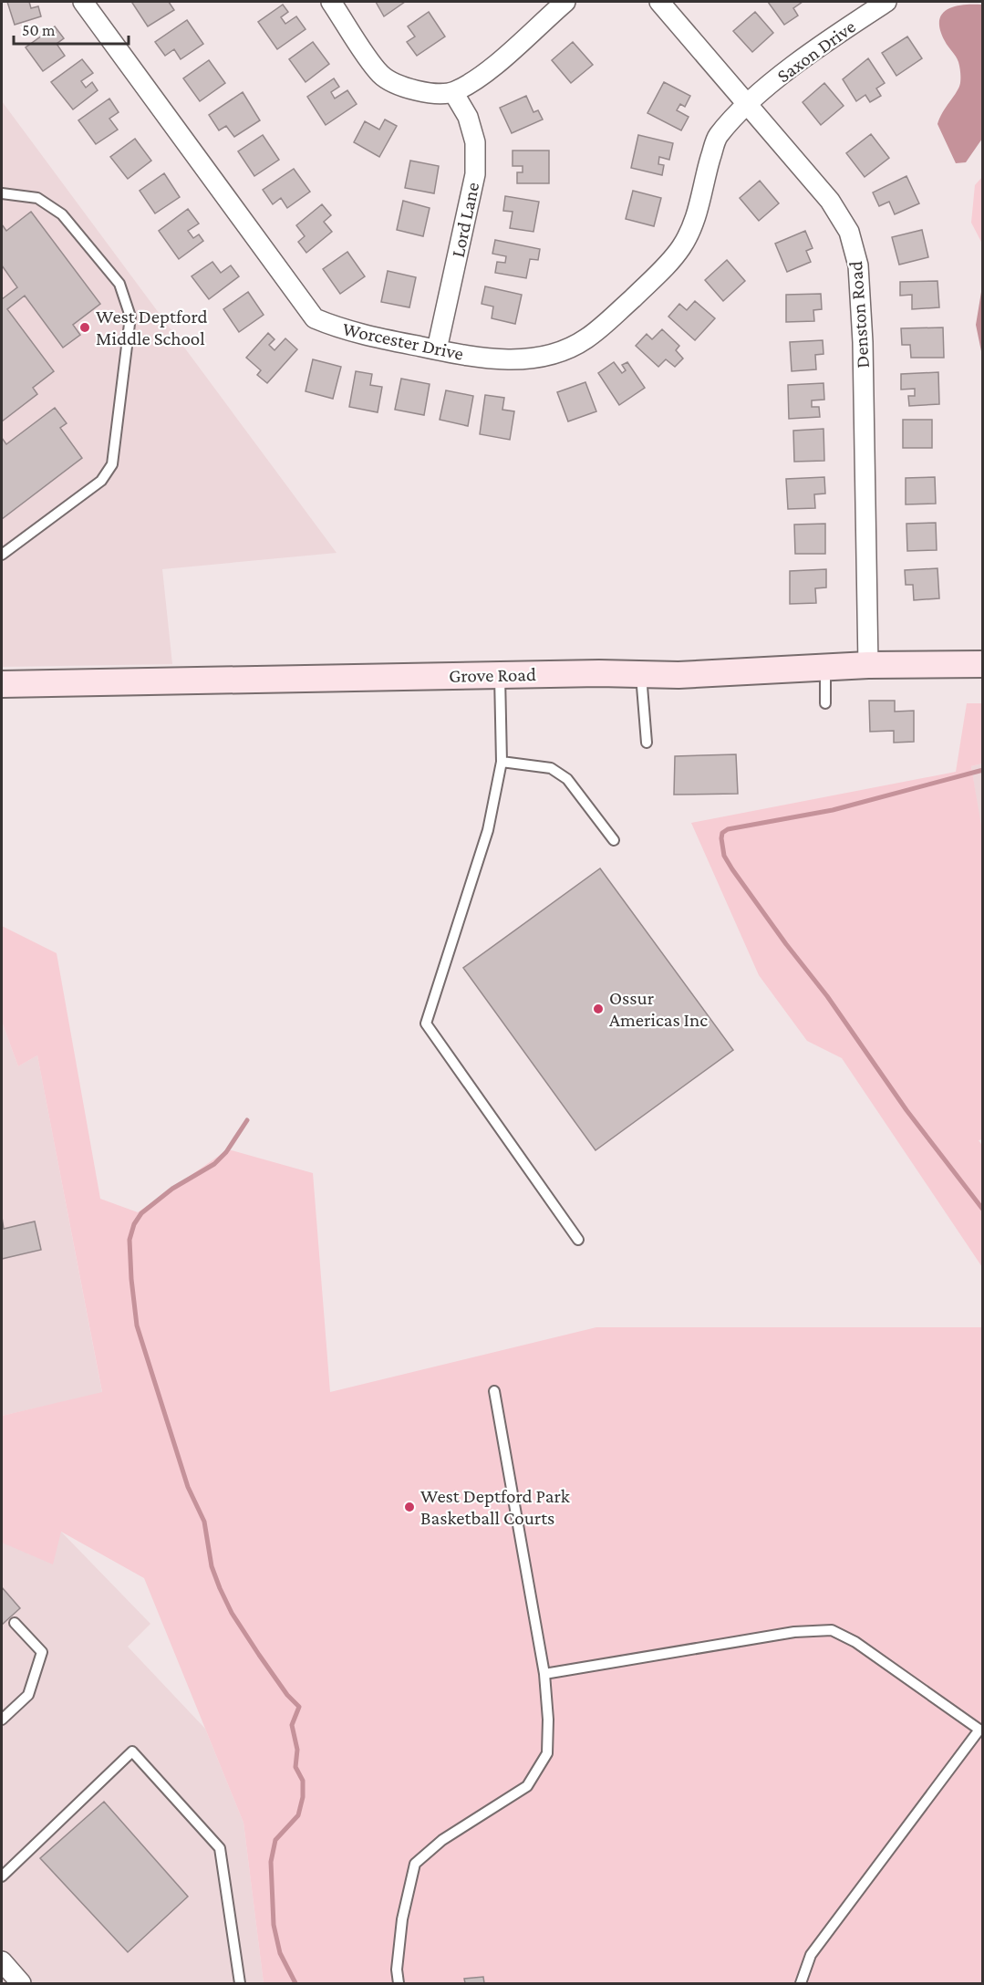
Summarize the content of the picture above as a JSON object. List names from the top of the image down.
{
  "streets": {
    "main road": ["Grove Road"],
    "street": [
      "Saxon Drive",
      "Lord Lane",
      "Denston Road",
      "Worcester Drive"
    ]
  },
  "crossings": [
    ["Saxon Drive", "Denston Road"],
    ["Saxon Drive", "Worcester Drive"],
    ["Lord Lane", "Worcester Drive"],
    ["Denston Road", "Worcester Drive"],
    ["Denston Road", "Grove Road"]
  ],
  "places": ["West Deptford Middle School", "Ossur Americas Inc", "West Deptford Park Basketball Courts"],
  "scale_bar": "50 m"
}
